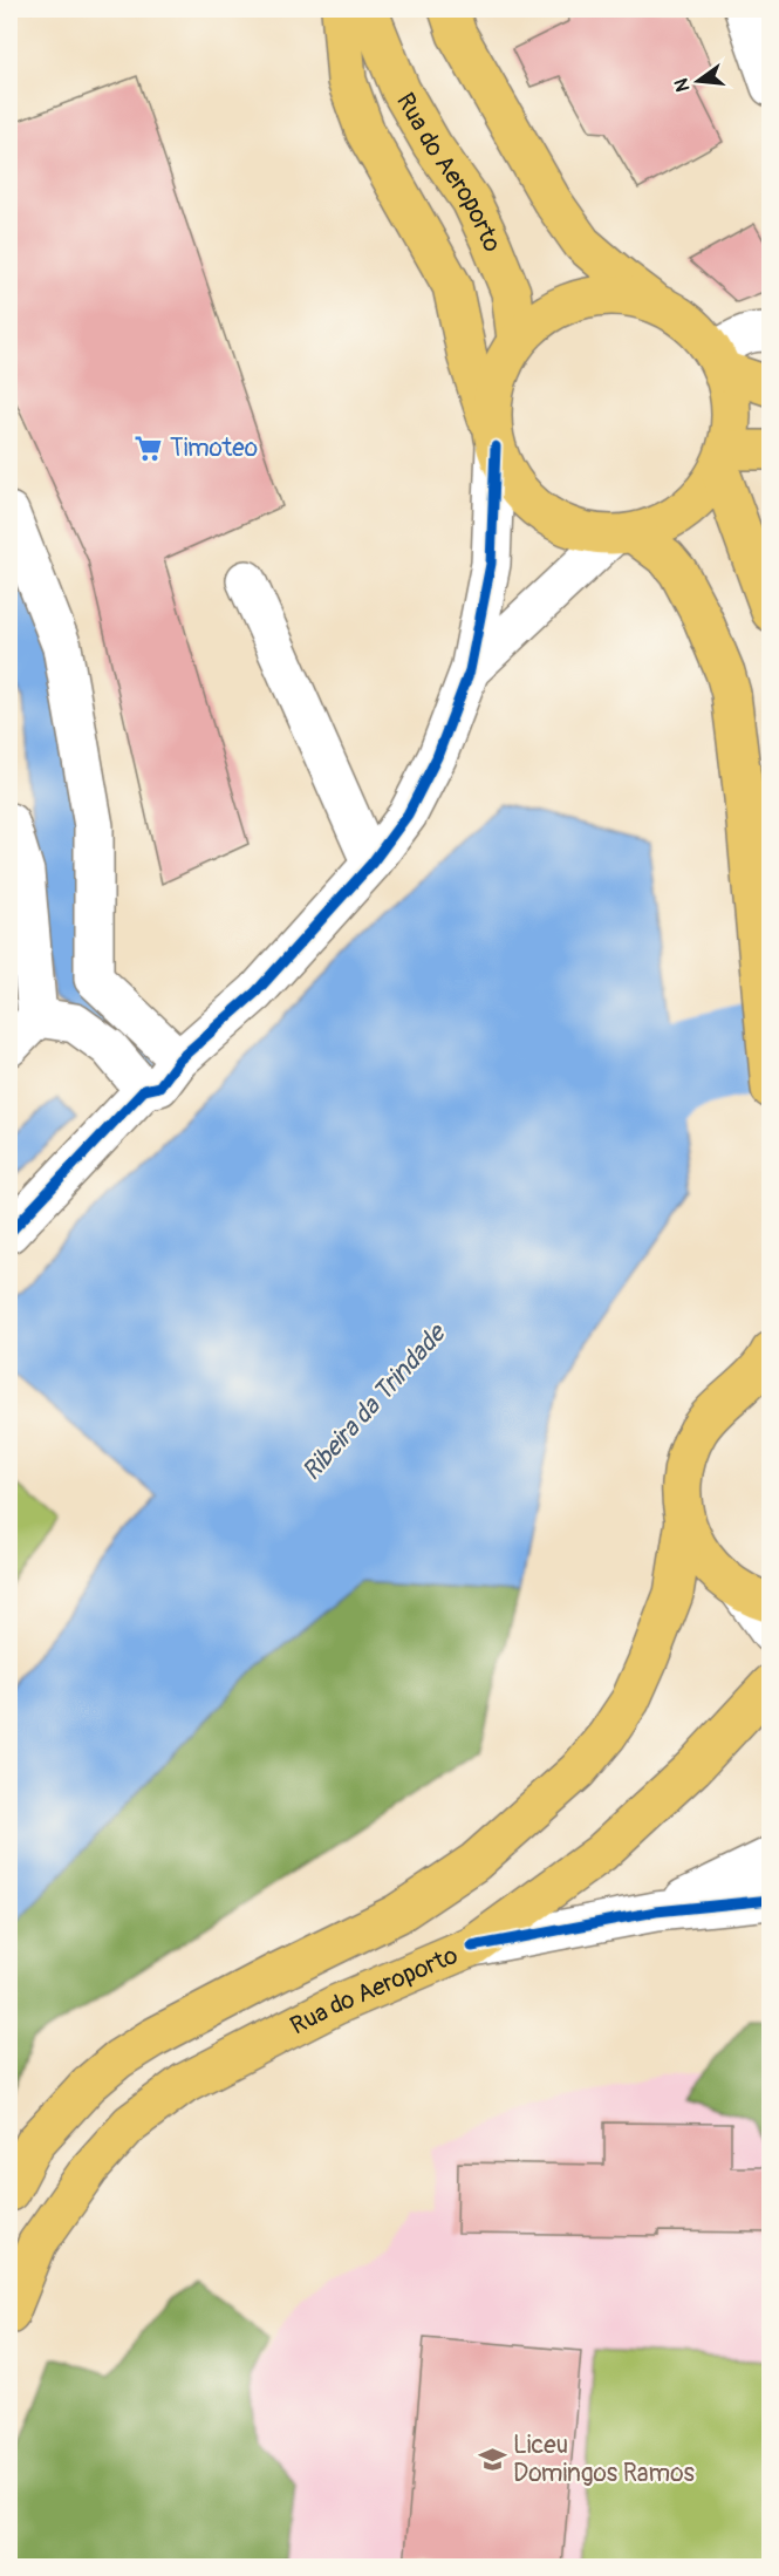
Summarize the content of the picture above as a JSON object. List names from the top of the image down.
{
  "streets": {
    "main road": ["Rua do Aeroporto"]
  },
  "water": ["Ribeira da Trindade"],
  "places": {
    "supermarket": ["Timoteo"],
    "school or university": ["Liceu Domingos Ramos"]
  },
  "north": "left"
}
